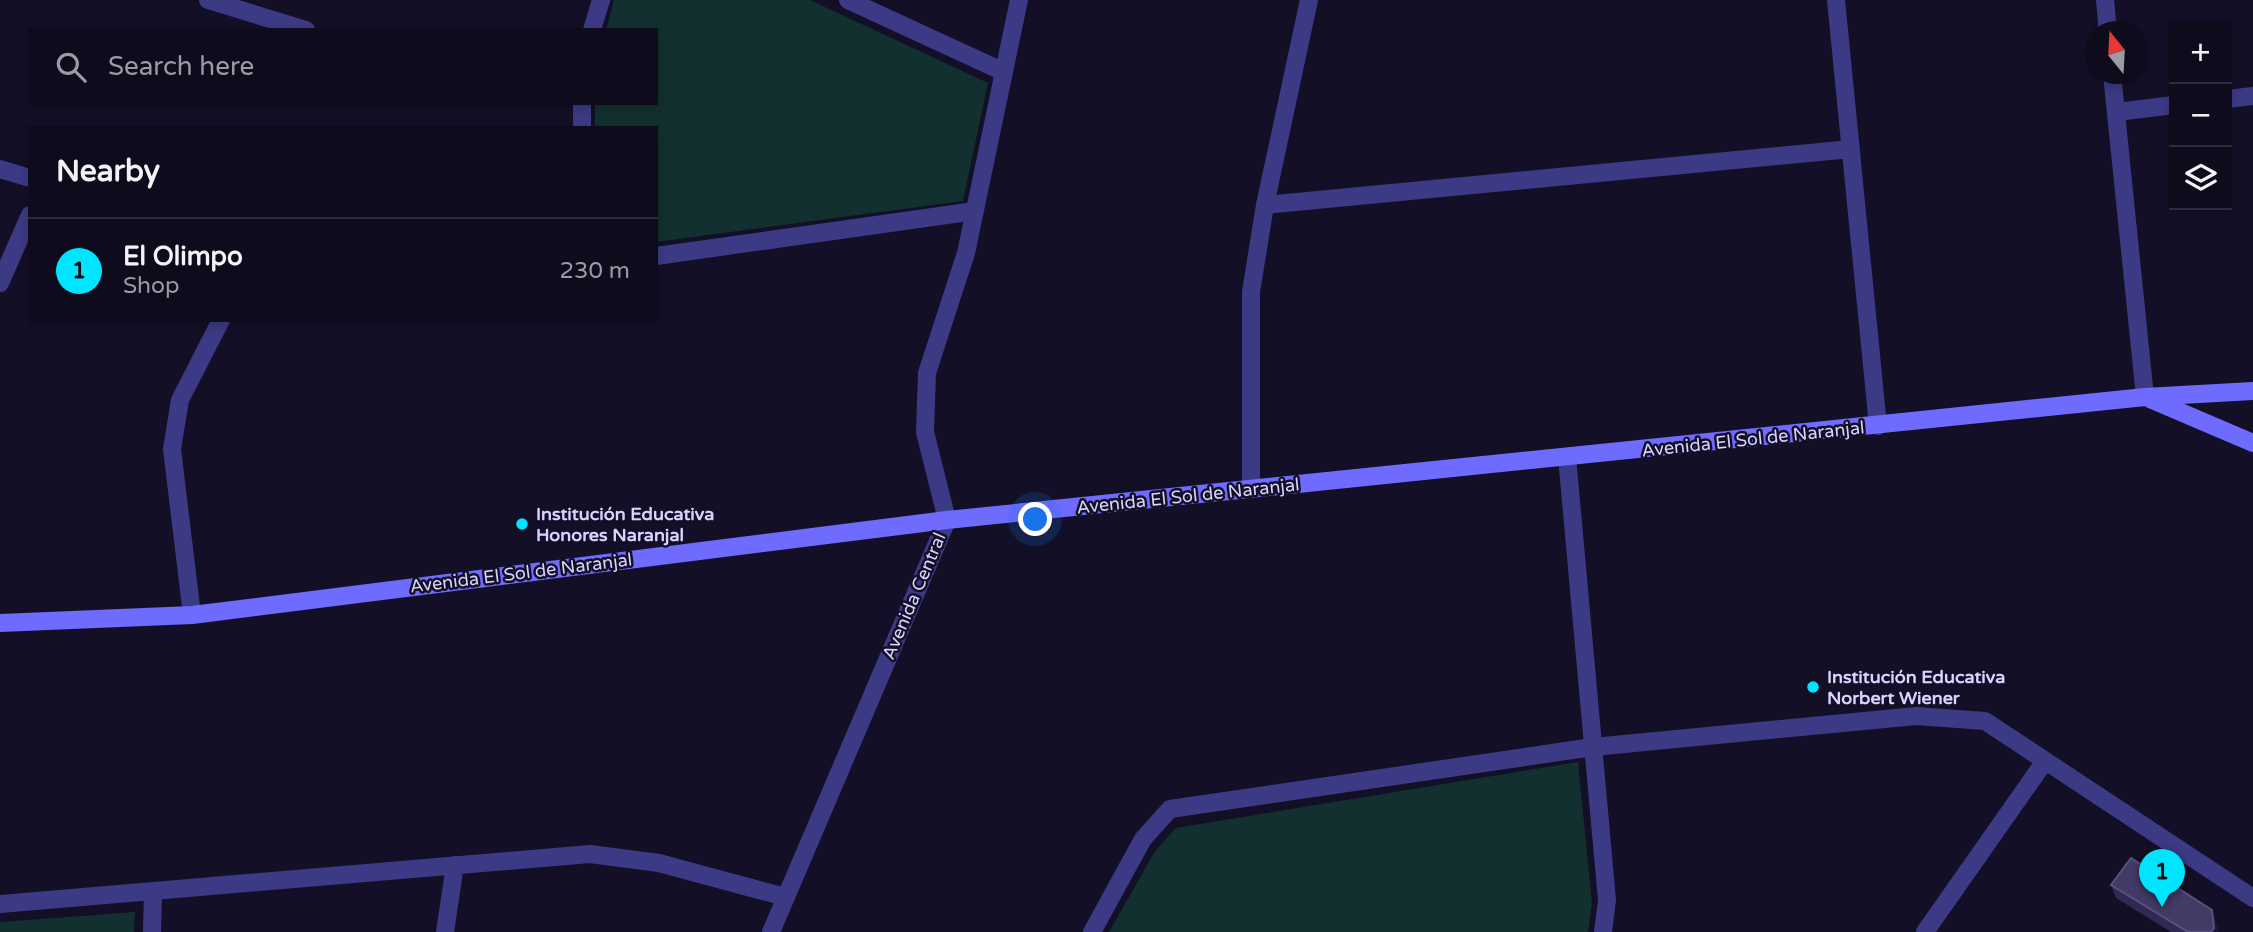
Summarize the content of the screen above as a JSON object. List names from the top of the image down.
{
  "streets": {
    "street": ["Avenida El Sol de Naranjal", "Avenida Central"]
  },
  "crossings": [
    ["Avenida El Sol de Naranjal", "Avenida Central"]
  ],
  "places": ["Institución Educativa Honores Naranjal", "Institución Educativa Norbert Wiener"],
  "north": "top",
  "page": {
    "map_buttons": ["+", "−"],
    "search": "Search here",
    "heading": "Nearby",
    "list": [
      {
        "mark": "1",
        "name": "El Olimpo",
        "note": "Shop",
        "value": "230 m"
      }
    ],
    "pins": "1"
  }
}
